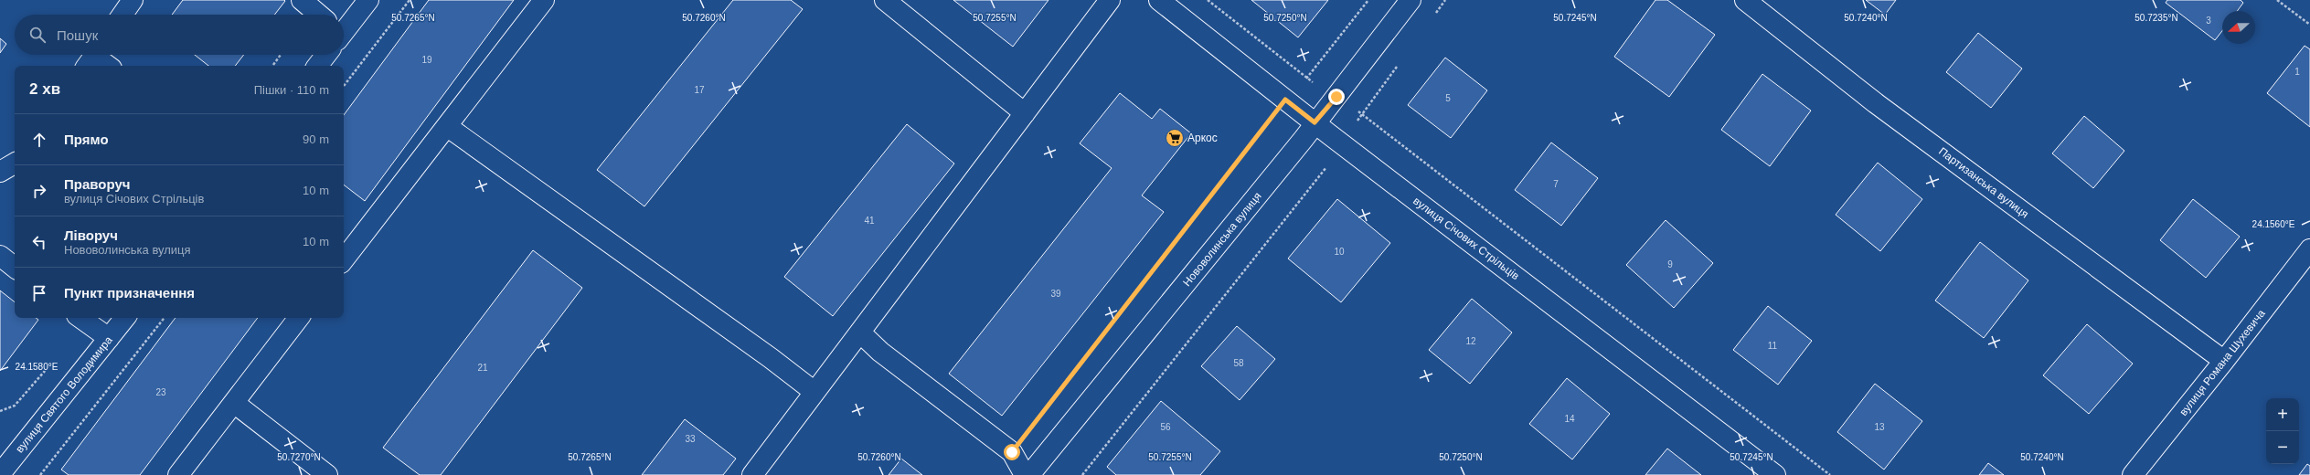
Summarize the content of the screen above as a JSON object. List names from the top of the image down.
{
  "streets": {
    "street": [
      "Партизанська вулиця",
      "вулиця Січових Стрільців",
      "Нововолинська вулиця",
      "вулиця Романа Шухевича",
      "вулиця Святого Володимира"
    ]
  },
  "crossings": [
    ["Партизанська вулиця", "вулиця Романа Шухевича"],
    ["вулиця Січових Стрільців", "Нововолинська вулиця"]
  ],
  "places": {
    "supermarket": ["Аркос"]
  },
  "house_numbers": [
    "3",
    "19",
    "1",
    "17",
    "5",
    "7",
    "41",
    "10",
    "9",
    "39",
    "12",
    "11",
    "58",
    "21",
    "23",
    "14",
    "56",
    "13",
    "33"
  ],
  "north": "left",
  "page": {
    "search": "Пошук",
    "heading": ["2 хв", "Пішки · 110 m"],
    "list": [
      ["Прямо", "90 m"],
      ["Праворуч", "вулиця Січових Стрільців", "10 m"],
      ["Ліворуч", "Нововолинська вулиця", "10 m"],
      "Пункт призначення"
    ],
    "map_buttons": ["+", "−"]
  },
  "coordinates": [
    "50.7265°N",
    "50.7260°N",
    "50.7250°N",
    "50.7255°N",
    "50.7245°N",
    "50.7240°N",
    "50.7235°N",
    "24.1560°E",
    "24.1580°E",
    "50.7270°N"
  ]
}
